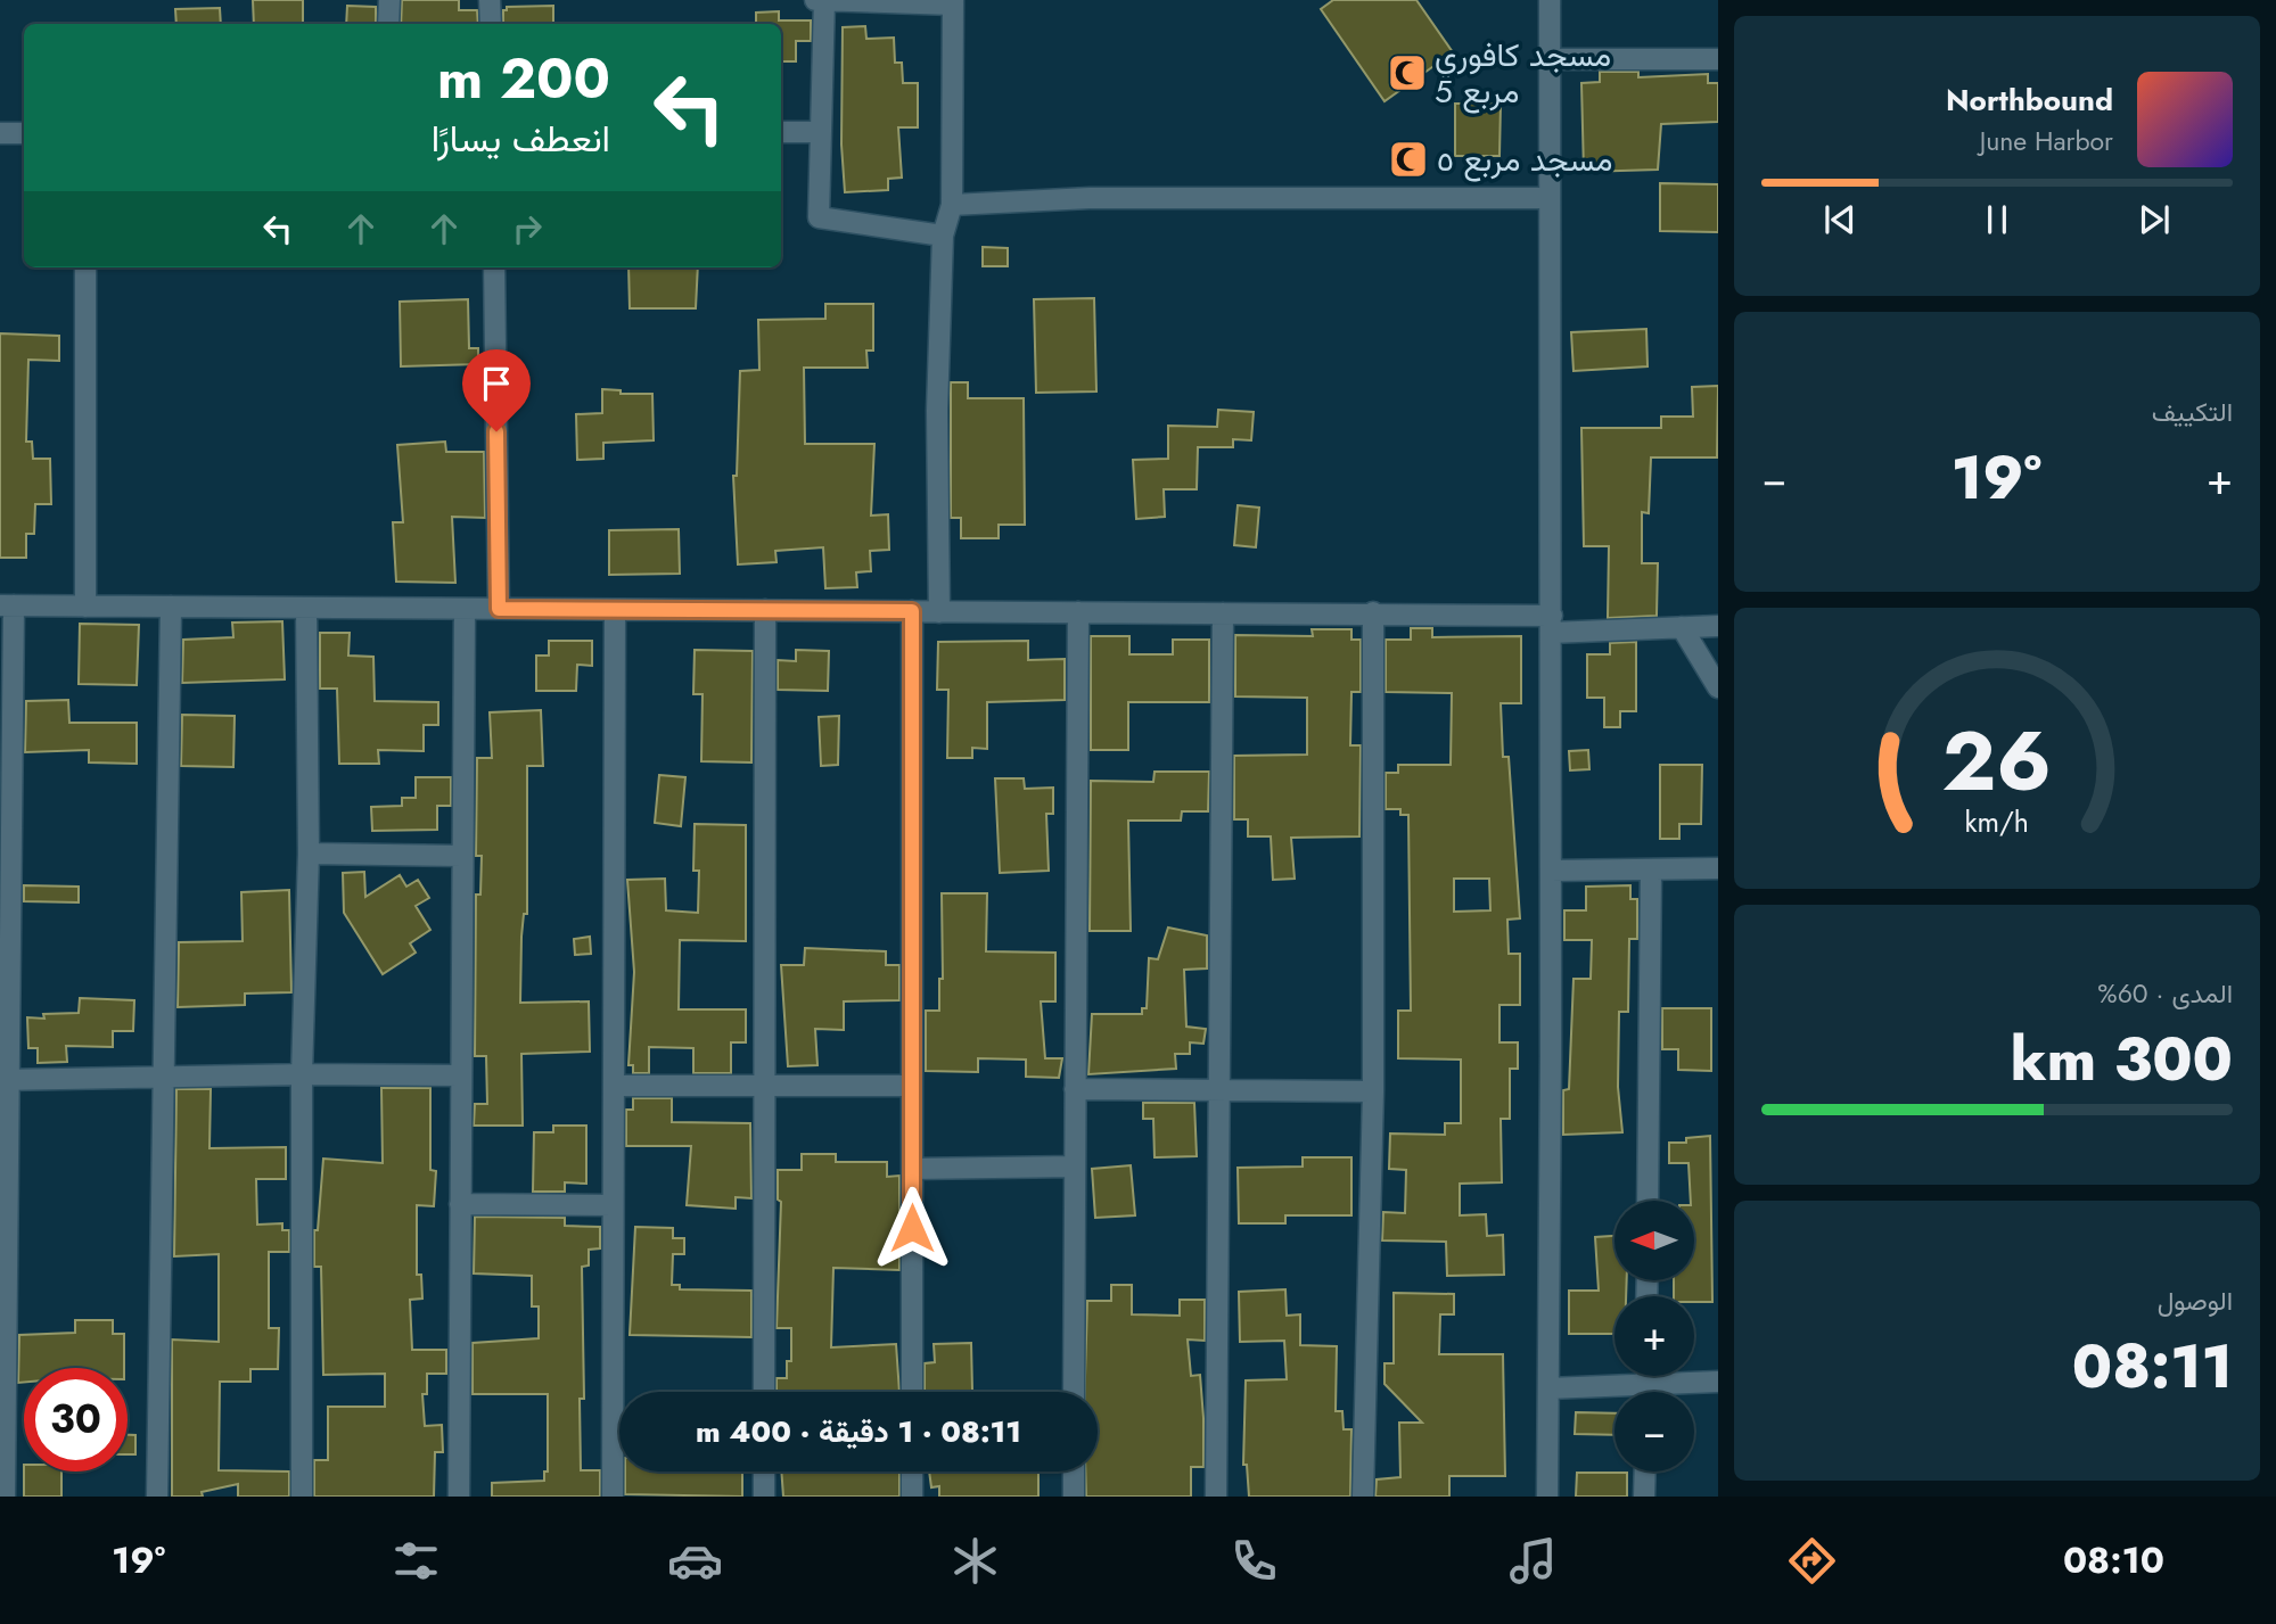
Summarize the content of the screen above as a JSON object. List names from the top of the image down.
{
  "places": {
    "mosque": ["مسجد كافوري مربع 5", "مسجد مربع ٥"]
  },
  "north": "left",
  "page": {
    "turn": ["200 m", "انعطف يسارًا"],
    "song": ["Northbound", "June Harbor"],
    "tile": [
      "التكييف",
      ["المدى · 60%", "300 km"],
      ["الوصول", "08:11"]
    ],
    "heat": ["−", "19°", "+"],
    "map_buttons": ["+", "−"],
    "limit": "30",
    "trip": "08:11 · 1 دقيقة · 400 m",
    "tabs": ["08:10", "19°"],
    "gauge": ["26", "km/h"]
  }
}
